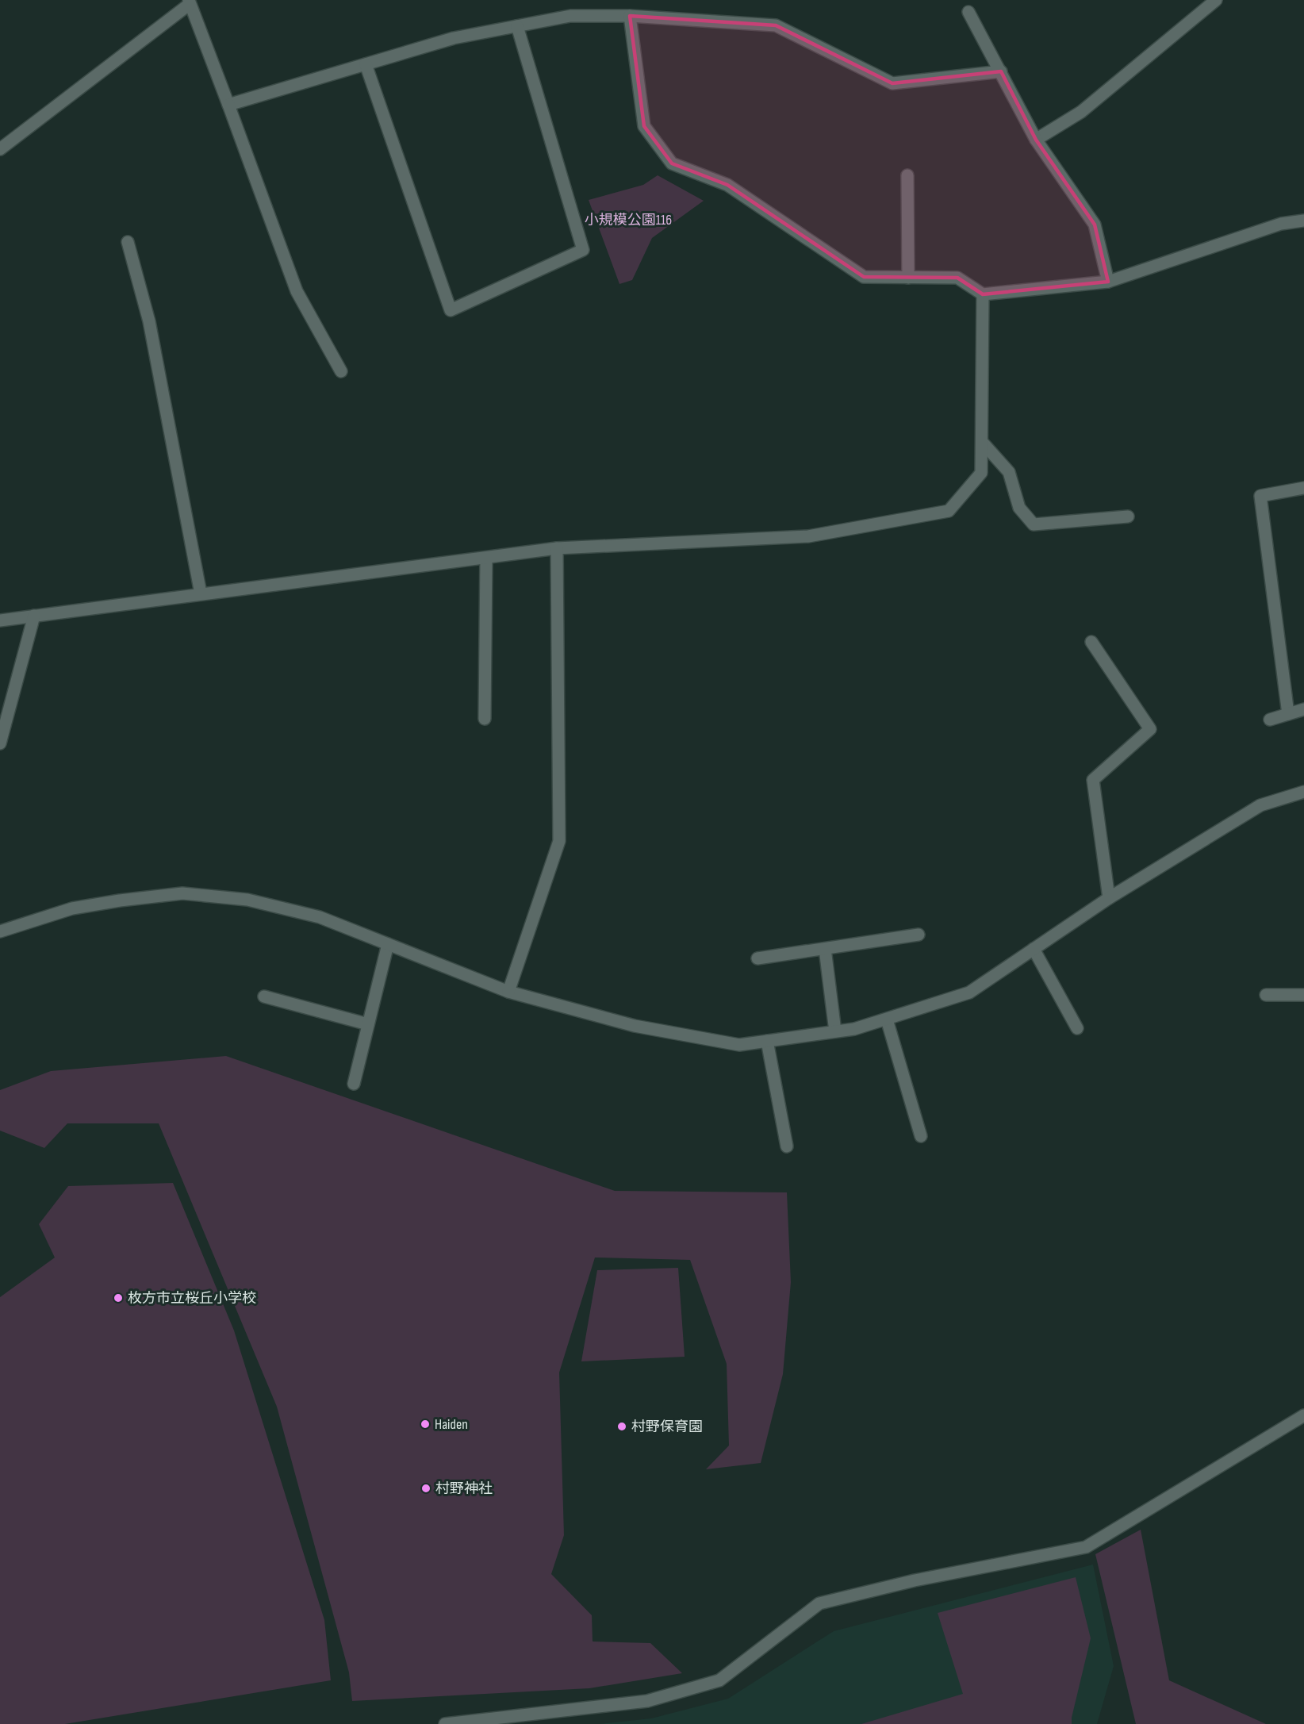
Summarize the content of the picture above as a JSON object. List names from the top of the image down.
{
  "parks": ["小規模公園116"],
  "places": [
    "枚方市立桜丘小学校",
    "Haiden",
    "村野保育園",
    "村野神社"
  ]
}
